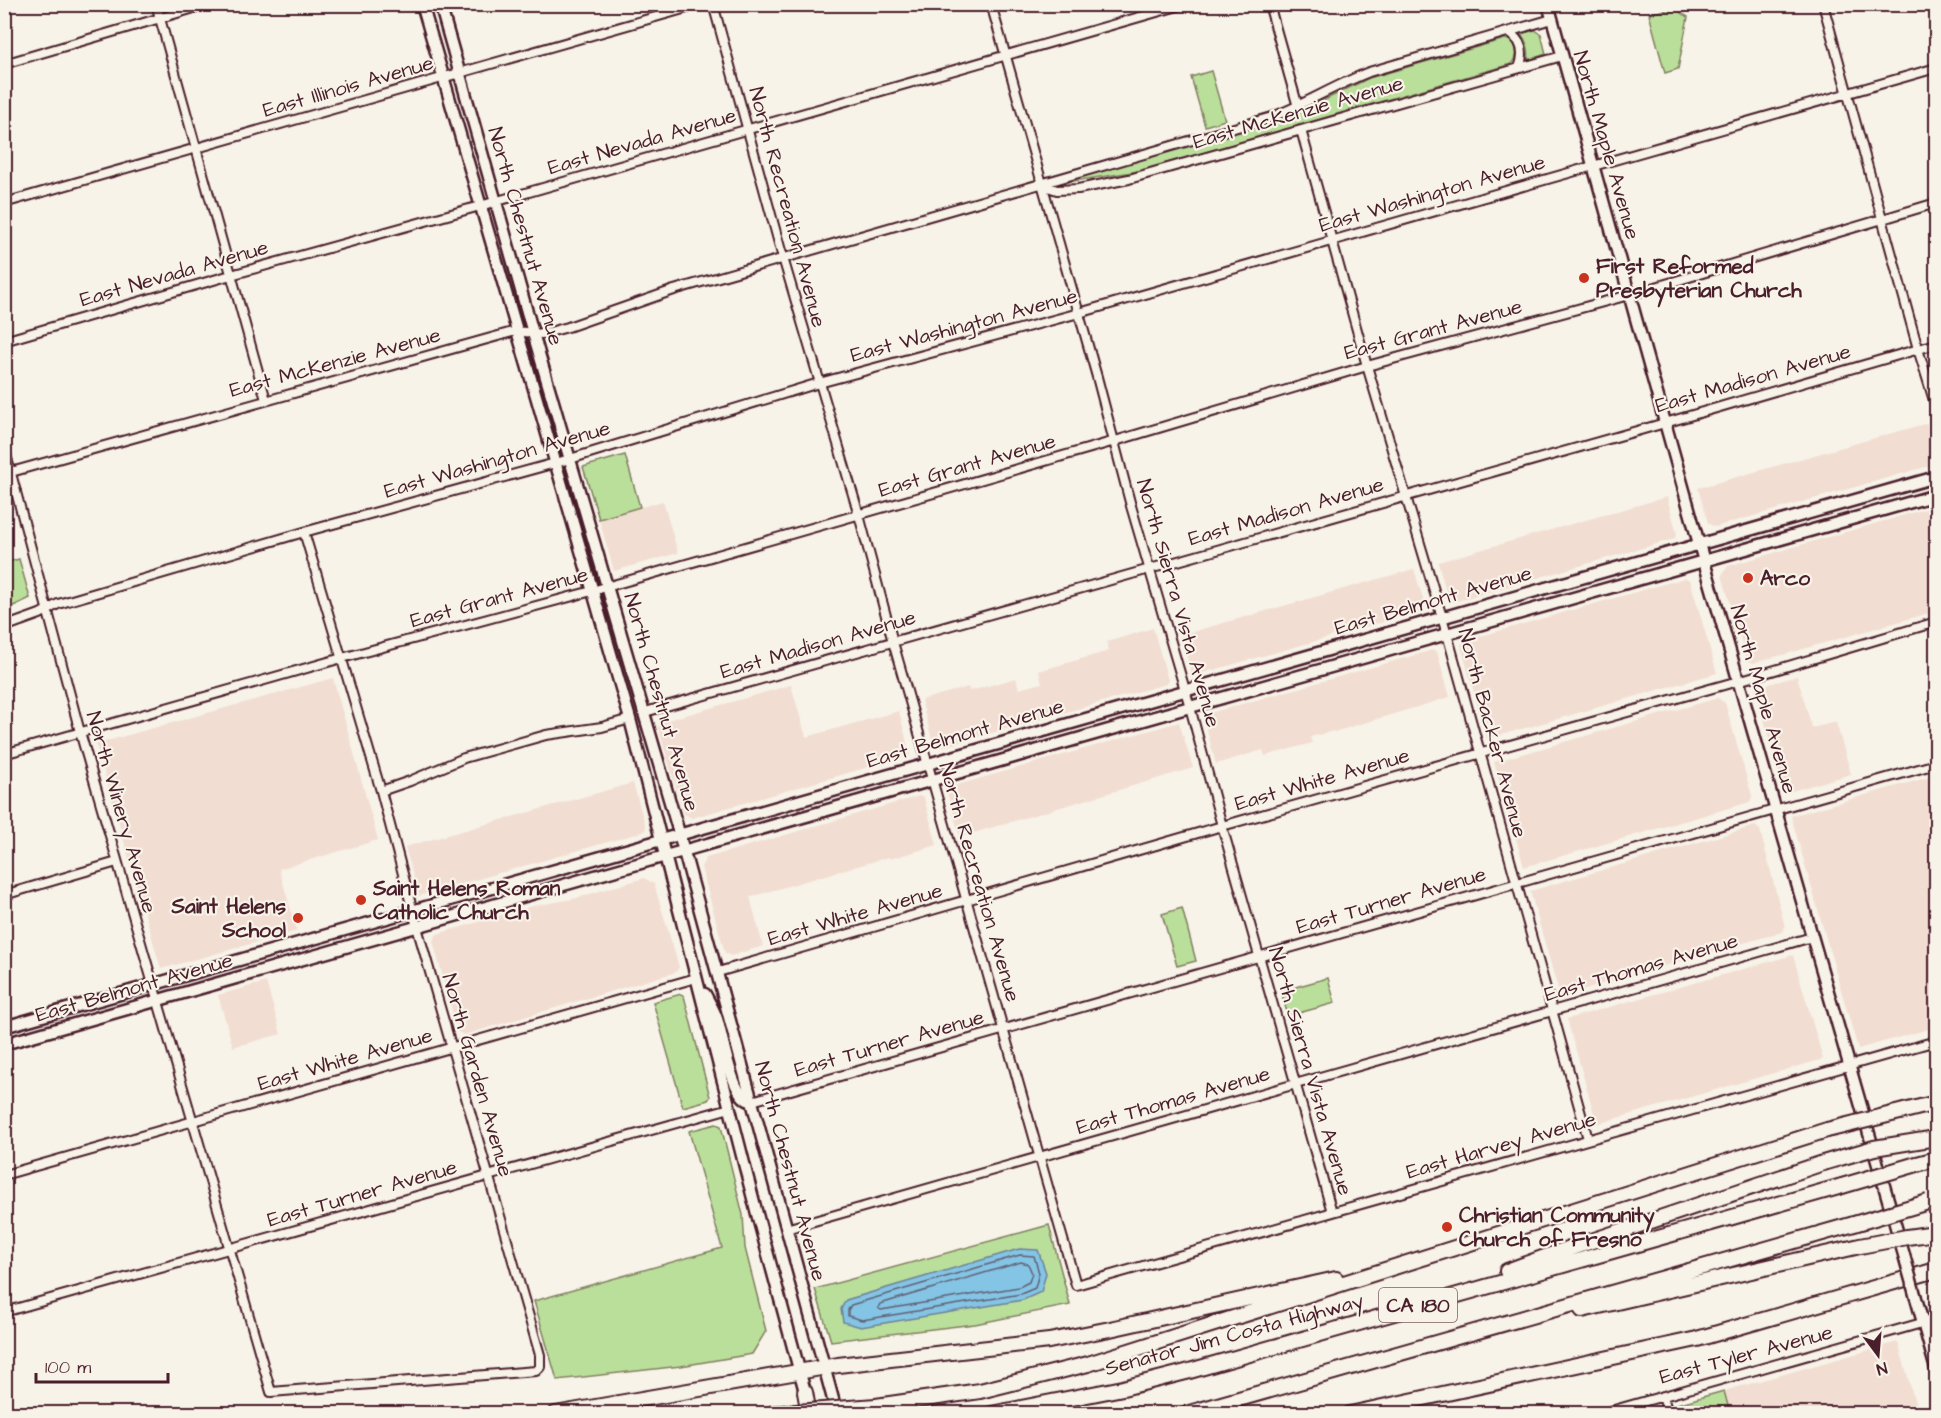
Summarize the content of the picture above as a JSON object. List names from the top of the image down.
{
  "streets": {
    "highway": ["CA 180", "Senator Jim Costa Highway"],
    "main road": ["North Maple Avenue", "North Chestnut Avenue", "East Belmont Avenue"],
    "street": [
      "East Illinois Avenue",
      "East McKenzie Avenue",
      "East Nevada Avenue",
      "East Washington Avenue",
      "North Recreation Avenue",
      "East Grant Avenue",
      "East Madison Avenue",
      "North Sierra Vista Avenue",
      "North Backer Avenue",
      "East White Avenue",
      "North Winery Avenue",
      "East Turner Avenue",
      "East Thomas Avenue",
      "North Garden Avenue",
      "East Harvey Avenue",
      "East Tyler Avenue"
    ]
  },
  "crossings": [
    ["East Illinois Avenue", "North Chestnut Avenue"],
    ["East McKenzie Avenue", "North Maple Avenue"],
    ["East McKenzie Avenue", "North Recreation Avenue"],
    ["East McKenzie Avenue", "North Chestnut Avenue"],
    ["East McKenzie Avenue", "North Sierra Vista Avenue"],
    ["East McKenzie Avenue", "North Backer Avenue"],
    ["East McKenzie Avenue", "North Winery Avenue"],
    ["East Nevada Avenue", "North Recreation Avenue"],
    ["East Nevada Avenue", "North Chestnut Avenue"],
    ["East Nevada Avenue", "North Sierra Vista Avenue"],
    ["North Maple Avenue", "East Washington Avenue"],
    ["North Maple Avenue", "East Grant Avenue"],
    ["North Maple Avenue", "East Madison Avenue"],
    ["North Maple Avenue", "East Belmont Avenue"],
    ["North Maple Avenue", "East White Avenue"],
    ["North Maple Avenue", "East Turner Avenue"],
    ["North Maple Avenue", "East Thomas Avenue"],
    ["North Maple Avenue", "East Harvey Avenue"],
    ["North Maple Avenue", "East Tyler Avenue"],
    ["East Washington Avenue", "North Recreation Avenue"],
    ["East Washington Avenue", "North Chestnut Avenue"],
    ["East Washington Avenue", "North Sierra Vista Avenue"],
    ["East Washington Avenue", "North Backer Avenue"],
    ["East Washington Avenue", "North Winery Avenue"],
    ["East Washington Avenue", "North Garden Avenue"],
    ["North Recreation Avenue", "East Grant Avenue"],
    ["North Recreation Avenue", "East Madison Avenue"],
    ["North Recreation Avenue", "East Belmont Avenue"],
    ["North Recreation Avenue", "East White Avenue"],
    ["North Recreation Avenue", "East Turner Avenue"],
    ["North Recreation Avenue", "East Thomas Avenue"],
    ["North Recreation Avenue", "East Harvey Avenue"],
    ["North Chestnut Avenue", "East Grant Avenue"],
    ["North Chestnut Avenue", "East Madison Avenue"],
    ["North Chestnut Avenue", "East Belmont Avenue"],
    ["North Chestnut Avenue", "East White Avenue"],
    ["North Chestnut Avenue", "East Turner Avenue"],
    ["North Chestnut Avenue", "East Thomas Avenue"],
    ["East Grant Avenue", "North Sierra Vista Avenue"],
    ["East Grant Avenue", "North Backer Avenue"],
    ["East Grant Avenue", "North Winery Avenue"],
    ["East Grant Avenue", "North Garden Avenue"],
    ["East Madison Avenue", "North Sierra Vista Avenue"],
    ["East Madison Avenue", "North Backer Avenue"],
    ["East Belmont Avenue", "North Sierra Vista Avenue"],
    ["East Belmont Avenue", "North Backer Avenue"],
    ["East Belmont Avenue", "North Winery Avenue"],
    ["East Belmont Avenue", "North Garden Avenue"],
    ["North Sierra Vista Avenue", "East White Avenue"],
    ["North Sierra Vista Avenue", "East Turner Avenue"],
    ["North Sierra Vista Avenue", "East Thomas Avenue"],
    ["North Sierra Vista Avenue", "East Harvey Avenue"],
    ["North Backer Avenue", "East White Avenue"],
    ["North Backer Avenue", "East Turner Avenue"],
    ["North Backer Avenue", "East Thomas Avenue"],
    ["North Backer Avenue", "East Harvey Avenue"],
    ["East White Avenue", "North Winery Avenue"],
    ["East White Avenue", "North Garden Avenue"],
    ["North Winery Avenue", "East Turner Avenue"],
    ["North Winery Avenue", "North Garden Avenue"],
    ["East Turner Avenue", "North Garden Avenue"]
  ],
  "places": [
    "First Reformed Presbyterian Church",
    "Arco",
    "Saint Helens Roman Catholic Church",
    "Saint Helens School",
    "Christian Community Church of Fresno"
  ],
  "scale_bar": "100 m",
  "north": "bottom"
}
